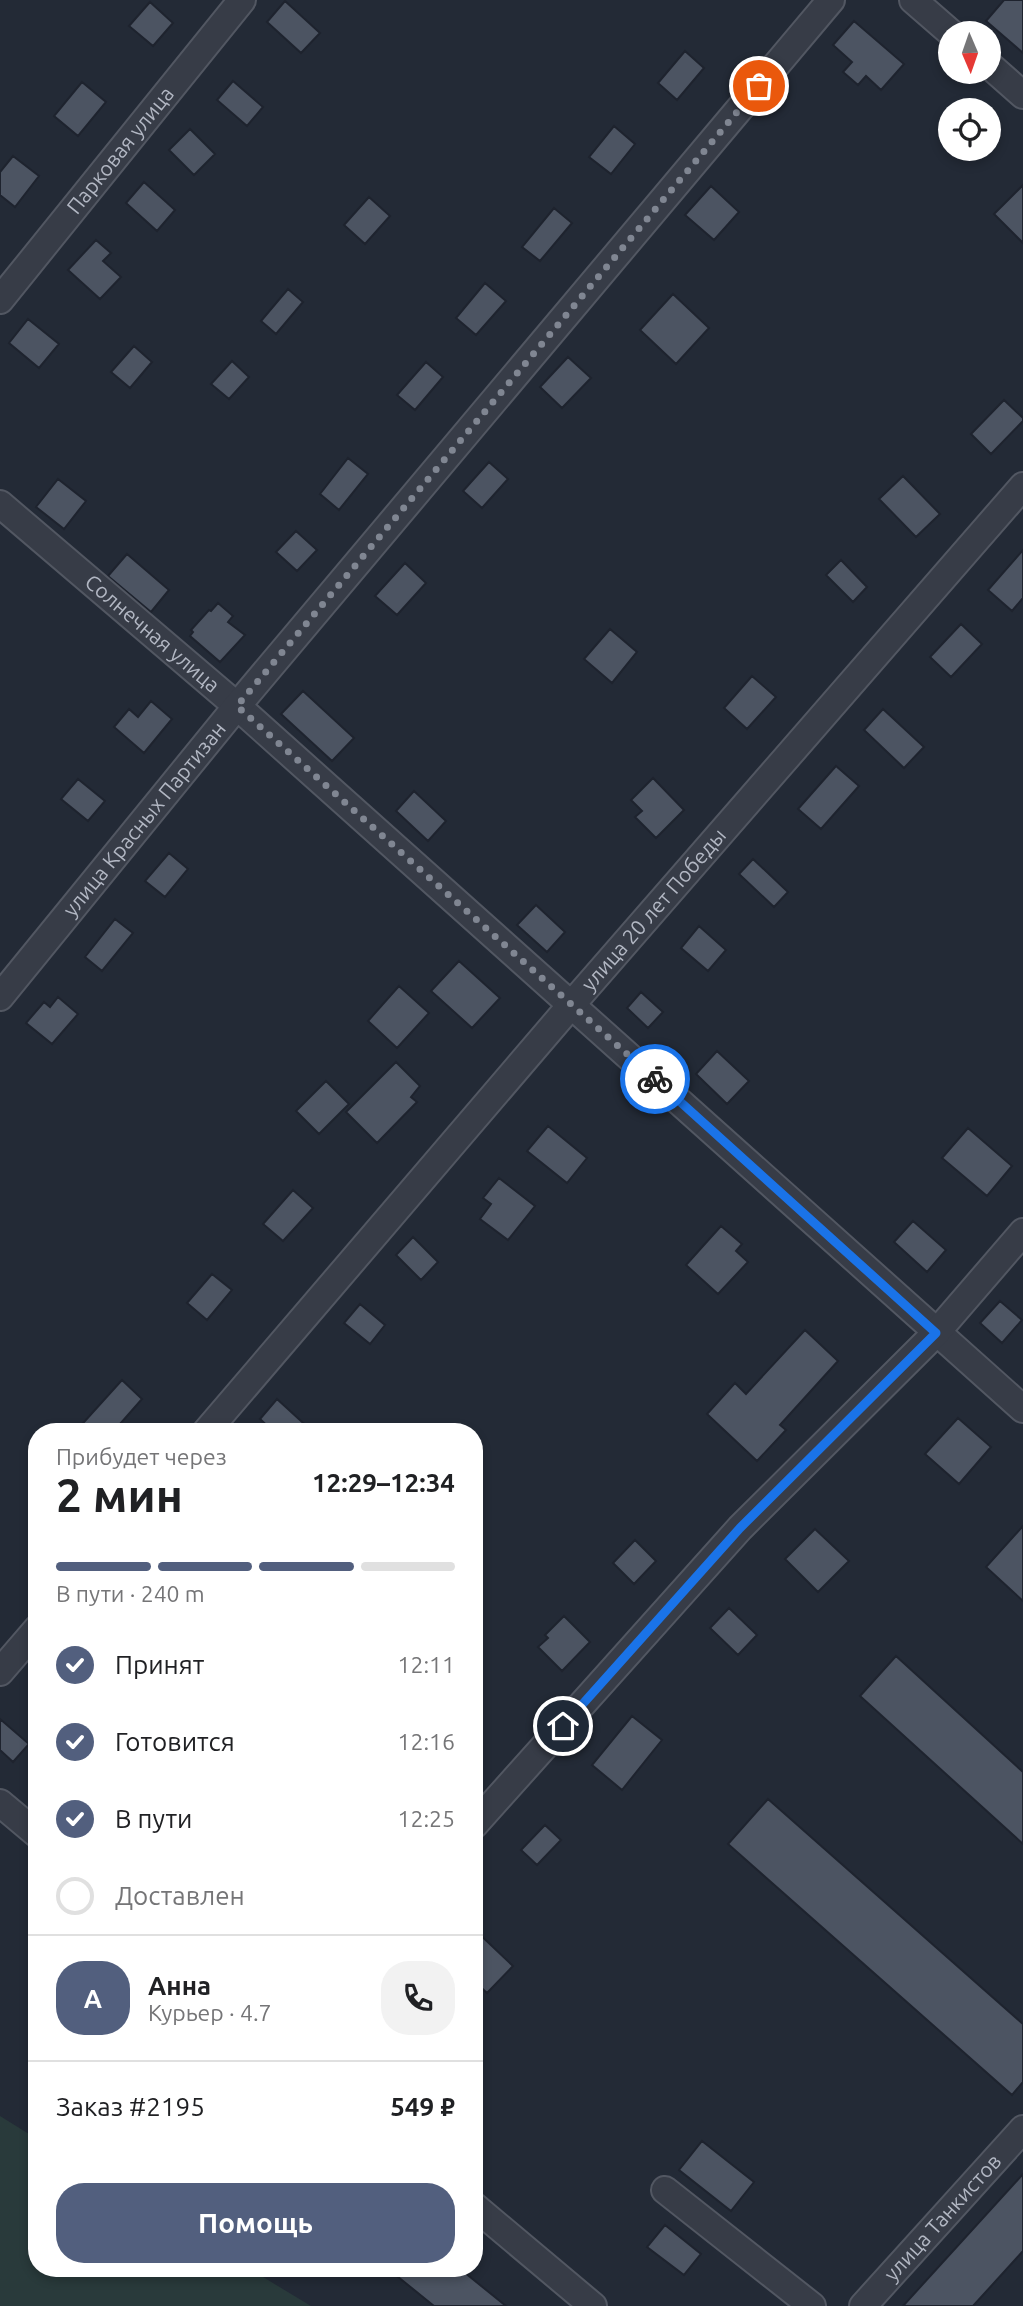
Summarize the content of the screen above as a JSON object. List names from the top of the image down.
{
  "streets": {
    "street": [
      "Парковая улица",
      "Солнечная улица",
      "улица Красных Партизан",
      "улица 20 лет Победы",
      "улица Танкистов"
    ]
  },
  "crossings": [
    ["Солнечная улица", "улица Красных Партизан"],
    ["Солнечная улица", "улица 20 лет Победы"]
  ],
  "north": "bottom",
  "page": {
    "heading": ["2 мин", "Прибудет через", "12:29–12:34"],
    "panel": [
      "Анна",
      "Курьер · 4.7",
      "Заказ #2195",
      "549 ₽"
    ],
    "bar": "В пути · 240 m",
    "list": [
      ["Принят", "12:11"],
      ["Готовится", "12:16"],
      ["В пути", "12:25"],
      "Доставлен"
    ],
    "round": "А",
    "buttons": "Помощь"
  }
}
